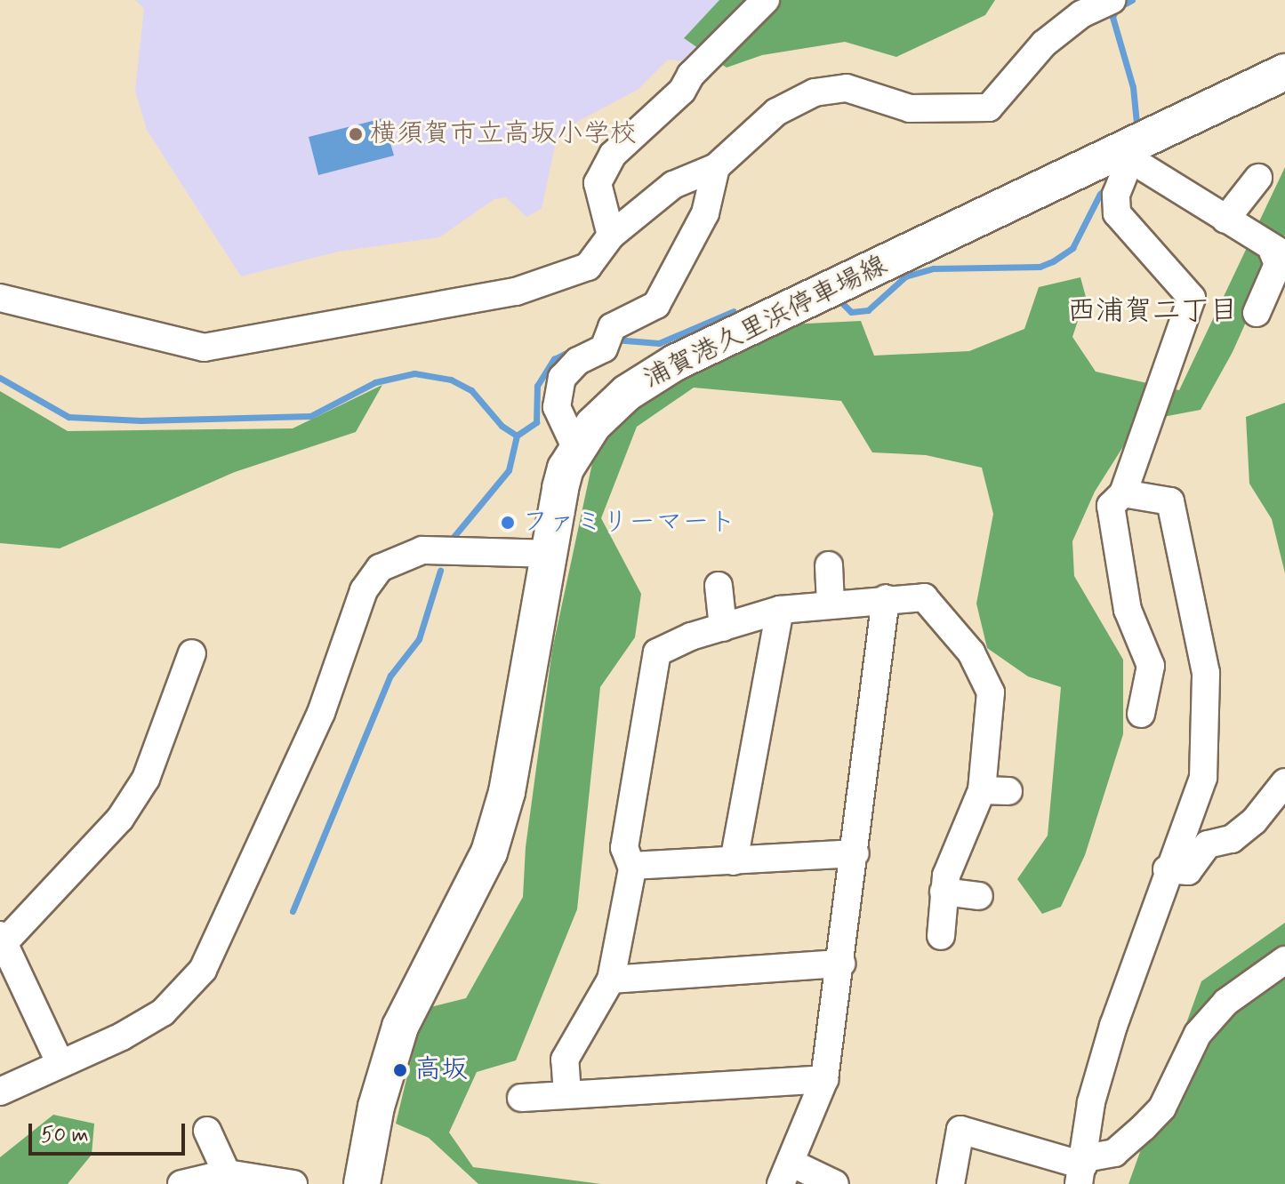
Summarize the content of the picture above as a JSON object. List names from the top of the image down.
{
  "streets": {
    "main road": ["浦賀港久里浜停車場線"]
  },
  "districts": ["西浦賀二丁目"],
  "places": ["横須賀市立高坂小学校", "ファミリーマート", "高坂"],
  "scale_bar": "50 m"
}
